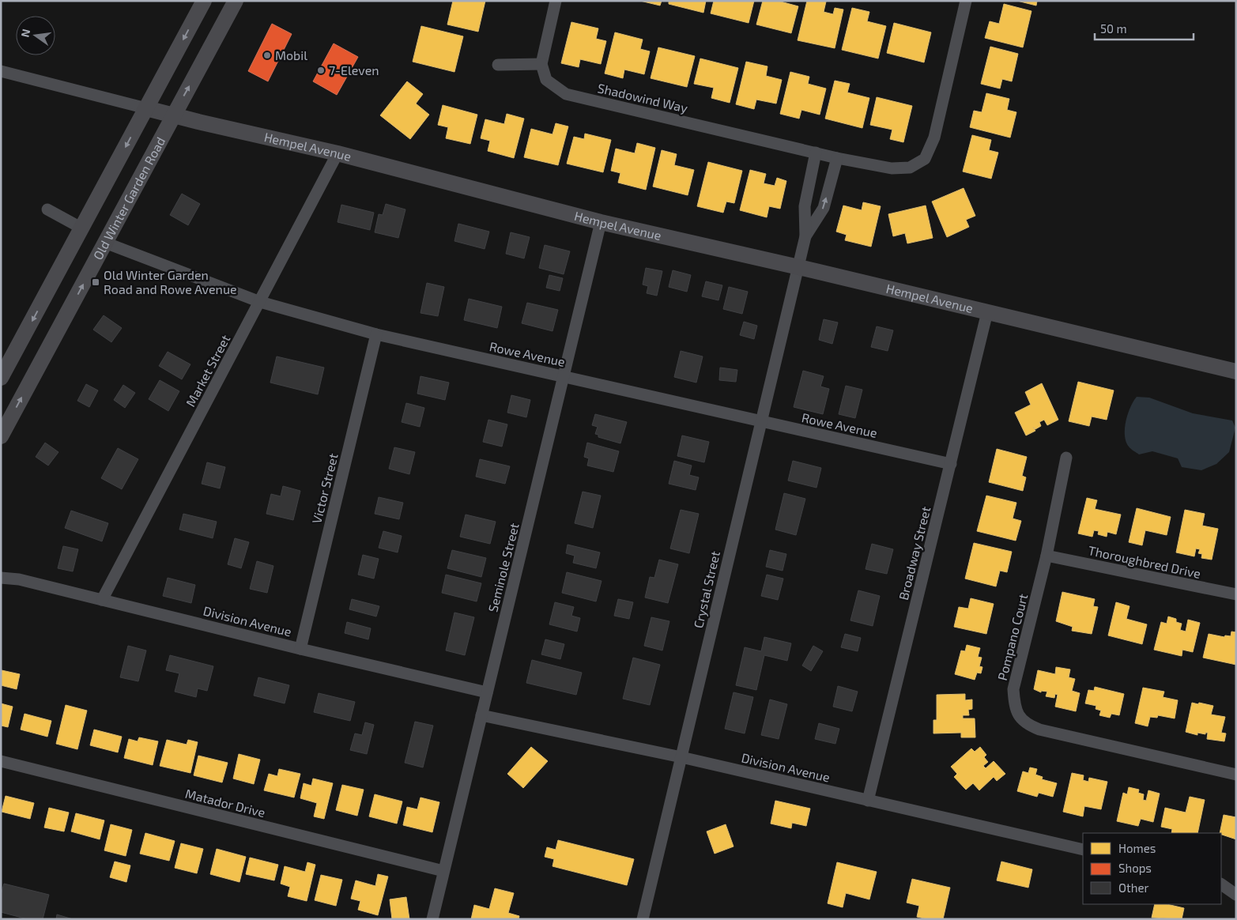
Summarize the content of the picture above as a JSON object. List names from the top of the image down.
{
  "streets": {
    "street": [
      "Shadowind Way",
      "Hempel Avenue",
      "Old Winter Garden Road",
      "Rowe Avenue",
      "Market Street",
      "Victor Street",
      "Broadway Street",
      "Thoroughbred Drive",
      "Seminole Street",
      "Crystal Street",
      "Division Avenue",
      "Pompano Court",
      "Matador Drive"
    ]
  },
  "crossings": [
    ["Hempel Avenue", "Old Winter Garden Road"],
    ["Hempel Avenue", "Market Street"],
    ["Hempel Avenue", "Broadway Street"],
    ["Hempel Avenue", "Seminole Street"],
    ["Hempel Avenue", "Crystal Street"],
    ["Old Winter Garden Road", "Rowe Avenue"],
    ["Rowe Avenue", "Market Street"],
    ["Rowe Avenue", "Victor Street"],
    ["Rowe Avenue", "Broadway Street"],
    ["Rowe Avenue", "Seminole Street"],
    ["Rowe Avenue", "Crystal Street"],
    ["Market Street", "Division Avenue"],
    ["Victor Street", "Division Avenue"],
    ["Broadway Street", "Division Avenue"],
    ["Thoroughbred Drive", "Pompano Court"],
    ["Seminole Street", "Division Avenue"],
    ["Seminole Street", "Matador Drive"],
    ["Crystal Street", "Division Avenue"]
  ],
  "places": {
    "other": ["Mobil", "7-Eleven"],
    "transit": ["Old Winter Garden Road and Rowe Avenue"]
  },
  "legend": ["Homes", "Shops", "Other"],
  "scale_bar": "50 m",
  "north": "left"
}
